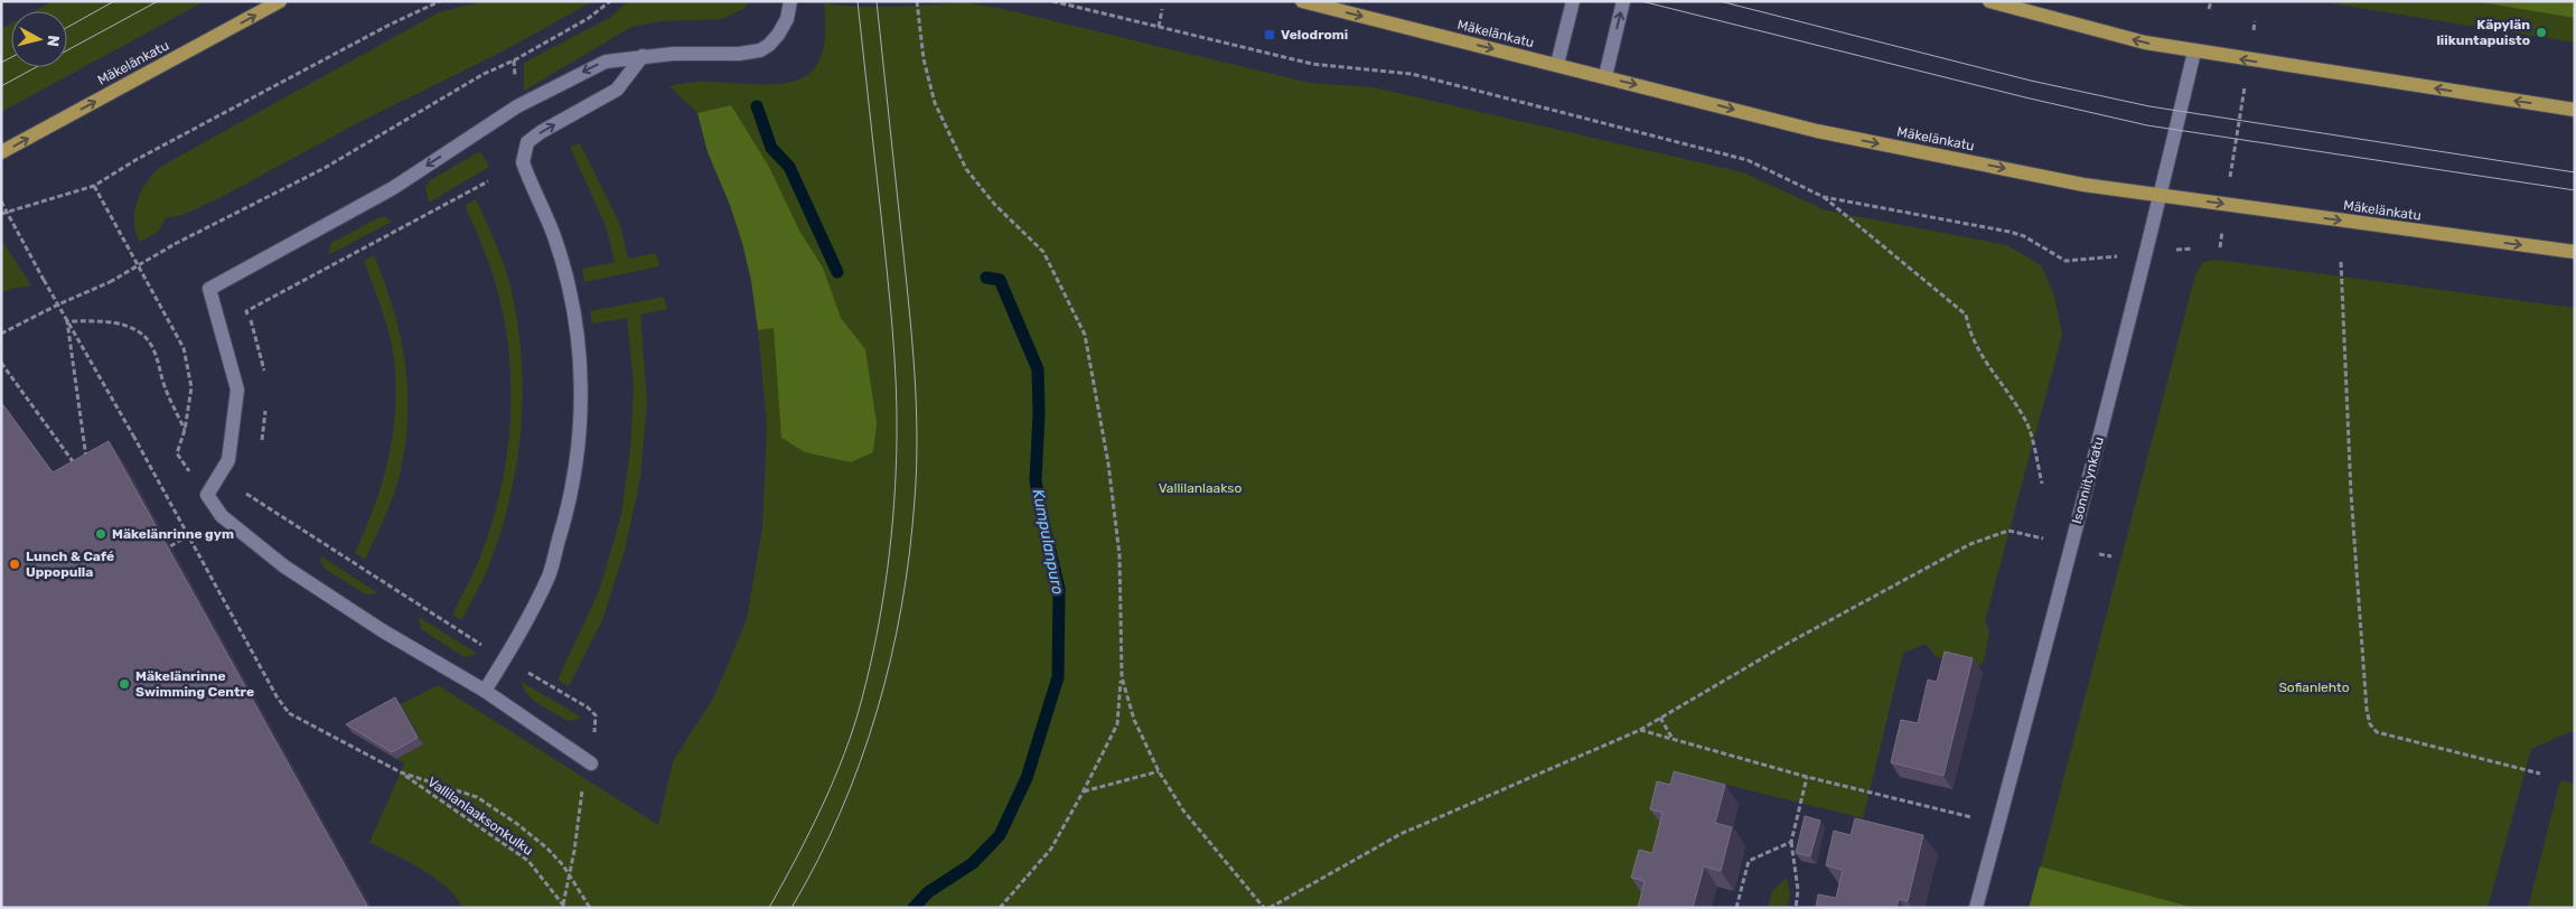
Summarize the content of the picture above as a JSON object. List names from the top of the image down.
{
  "streets": {
    "main road": ["Mäkelänkatu"],
    "street": ["Isonniitynkatu"],
    "path": ["Vallilanlaaksonkulku"]
  },
  "crossings": [
    ["Mäkelänkatu", "Isonniitynkatu"]
  ],
  "one_way": ["Mäkelänkatu"],
  "water": ["Kumpulanpuro"],
  "parks": ["Vallilanlaakso", "Sofianlehto"],
  "places": {
    "other": [
      "Käpylän liikuntapuisto",
      "Mäkelänrinne gym",
      "Lunch & Café Uppopulla",
      "Mäkelänrinne Swimming Centre"
    ],
    "transit": ["Velodromi"]
  },
  "north": "right"
}
